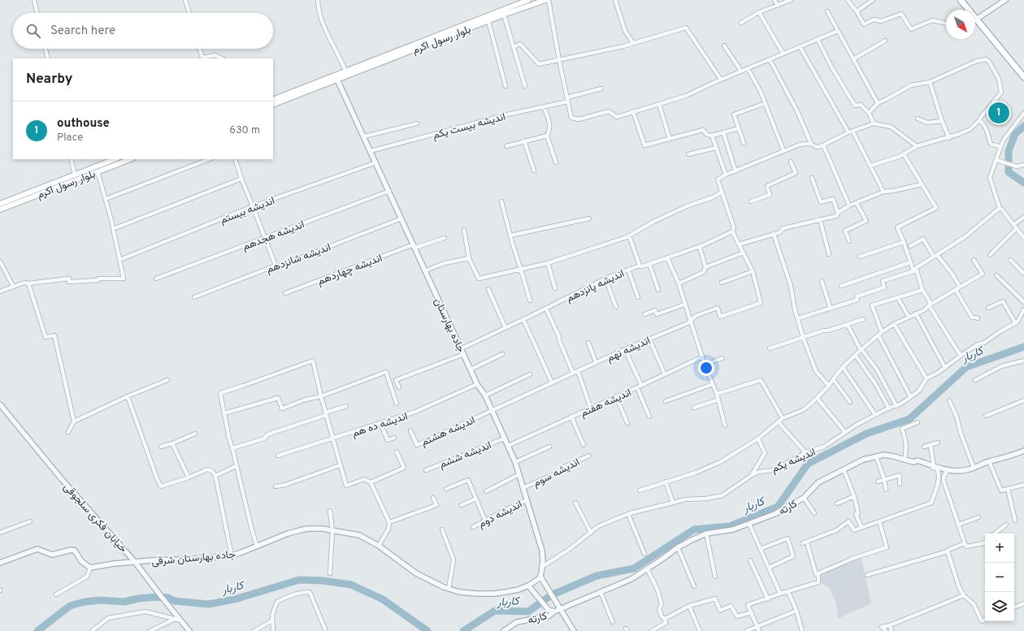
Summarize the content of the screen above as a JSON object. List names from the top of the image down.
{
  "streets": {
    "main road": ["بلوار رسول اکرم"],
    "street": [
      "اندیشه بیست یکم",
      "اندیشه بیستم",
      "اندیشه هجدهم",
      "اندیشه شانزدهم",
      "اندیشه چهاردهم",
      "اندیشه پانزدهم",
      "جاده بهارستان",
      "اندیشه نهم",
      "اندیشه هفتم",
      "اندیشه ده هم",
      "اندیشه هشتم",
      "اندیشه ششم",
      "اندیشه یکم",
      "اندیشه سوم",
      "کارته",
      "اندیشه دوم",
      "خیابان فکری سلجوقی",
      "جاده بهارستان شرقی"
    ]
  },
  "crossings": [
    ["بلوار رسول اکرم", "جاده بهارستان"],
    ["اندیشه بیست یکم", "جاده بهارستان"],
    ["اندیشه بیستم", "جاده بهارستان"],
    ["اندیشه هجدهم", "جاده بهارستان"],
    ["اندیشه شانزدهم", "جاده بهارستان"],
    ["اندیشه چهاردهم", "جاده بهارستان"],
    ["اندیشه پانزدهم", "جاده بهارستان"],
    ["جاده بهارستان", "اندیشه نهم"],
    ["جاده بهارستان", "اندیشه هفتم"],
    ["جاده بهارستان", "اندیشه ده هم"],
    ["جاده بهارستان", "اندیشه هشتم"],
    ["جاده بهارستان", "اندیشه ششم"],
    ["جاده بهارستان", "اندیشه یکم"],
    ["جاده بهارستان", "اندیشه سوم"],
    ["جاده بهارستان", "اندیشه دوم"],
    ["جاده بهارستان", "جاده بهارستان شرقی"],
    ["اندیشه نهم", "اندیشه هشتم"],
    ["کارته", "جاده بهارستان شرقی"],
    ["خیابان فکری سلجوقی", "جاده بهارستان شرقی"]
  ],
  "water": ["کاربار"],
  "north": "bottom right",
  "page": {
    "search": "Search here",
    "heading": "Nearby",
    "pins": "1",
    "list": [
      {
        "mark": "1",
        "name": "outhouse",
        "note": "Place",
        "value": "630 m"
      }
    ],
    "map_buttons": ["+", "−"]
  }
}
